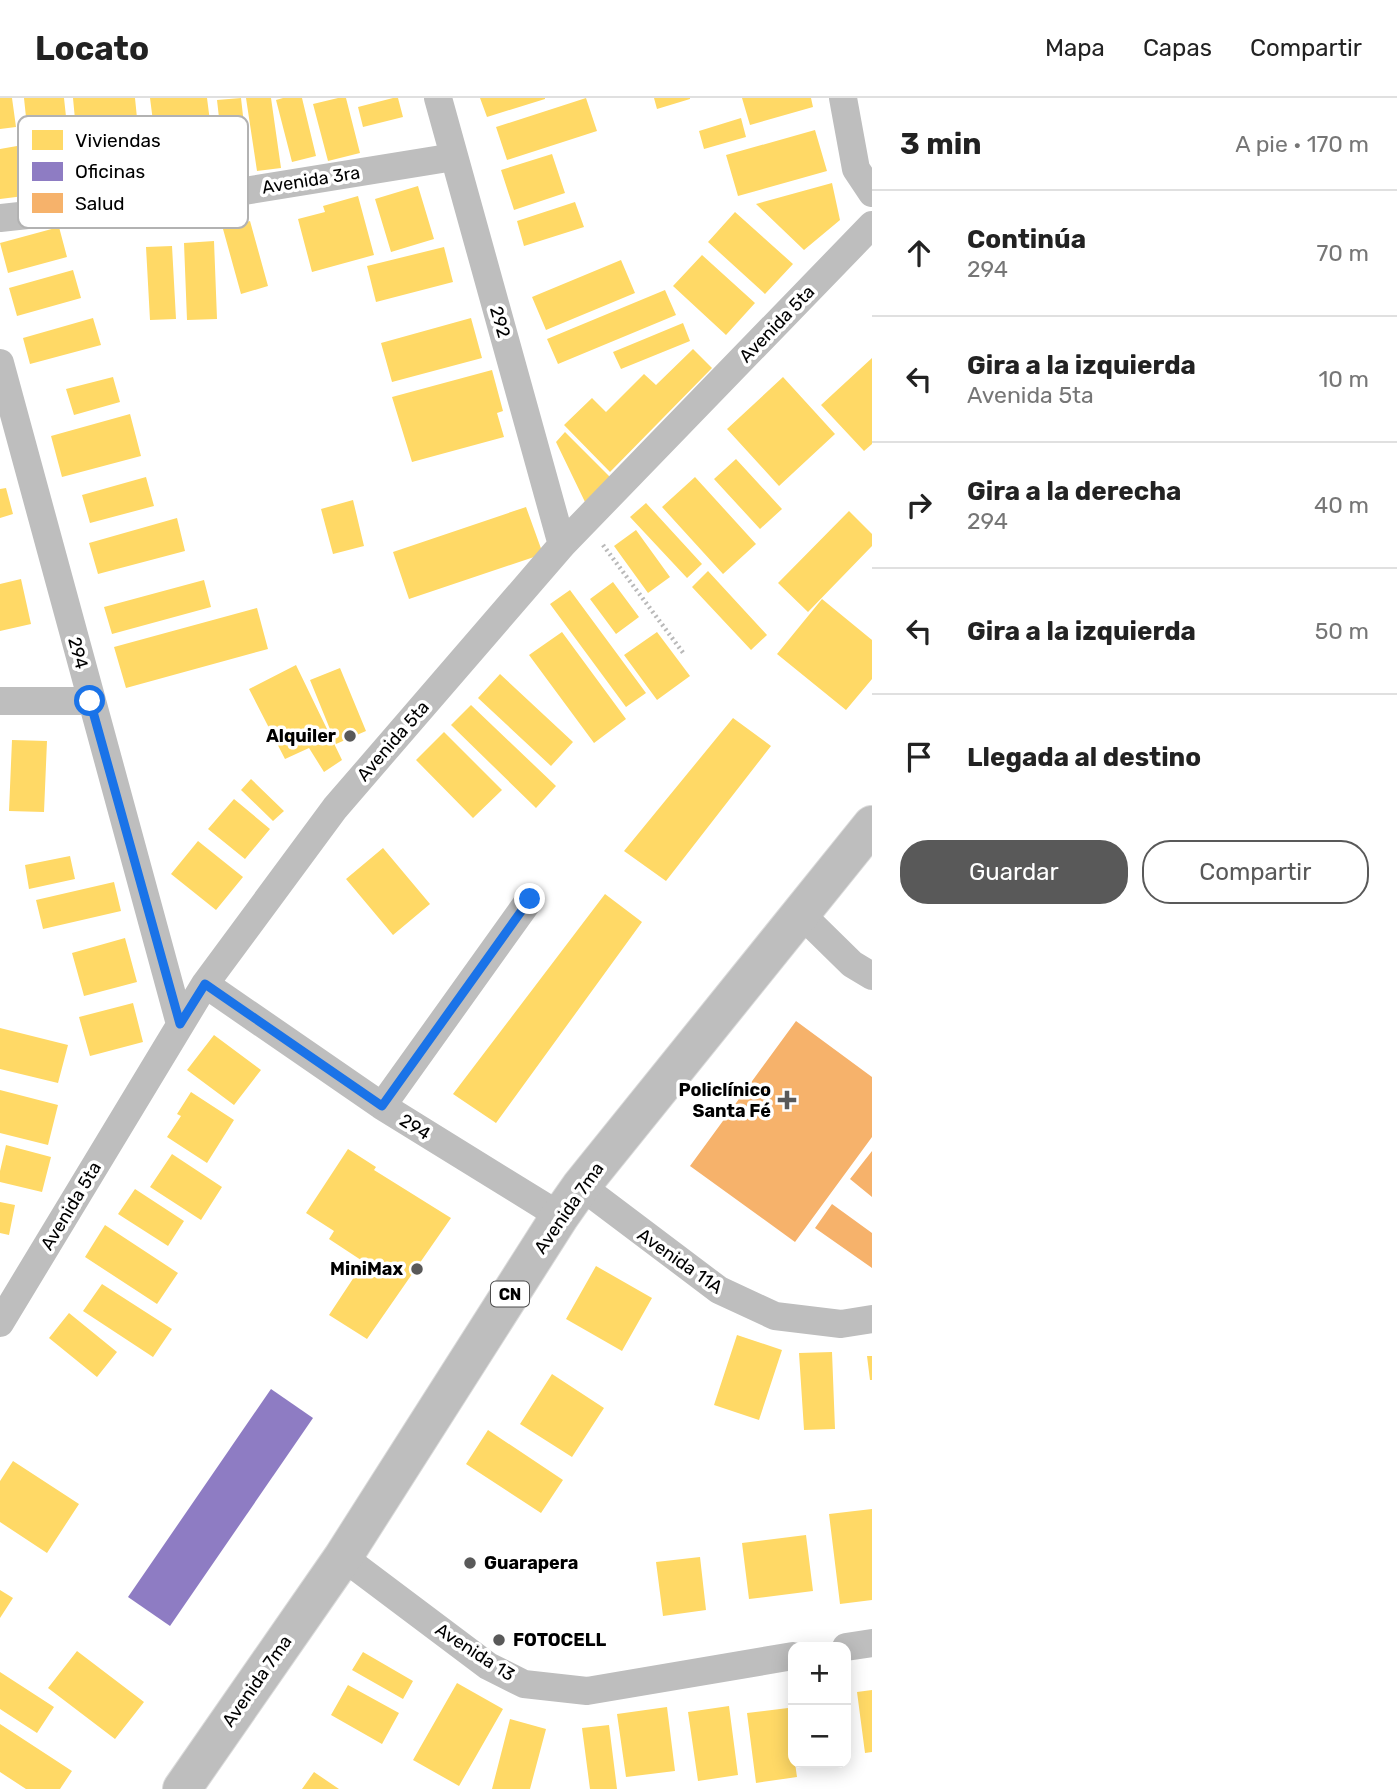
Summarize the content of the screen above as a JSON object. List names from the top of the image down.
{
  "streets": {
    "highway": ["Avenida 7ma", "CN"],
    "street": [
      "Avenida 3ra",
      "292",
      "Avenida 5ta",
      "294",
      "Avenida 11A",
      "Avenida 13"
    ]
  },
  "crossings": [
    ["Avenida 3ra", "292"],
    ["292", "Avenida 5ta"],
    ["Avenida 5ta", "294"],
    ["294", "Avenida 7ma"],
    ["294", "Avenida 11A"],
    ["Avenida 7ma", "Avenida 11A"],
    ["Avenida 7ma", "Avenida 13"]
  ],
  "places": {
    "other": [
      "Alquiler",
      "MiniMax",
      "Guarapera",
      "FOTOCELL"
    ],
    "health": ["Policlínico Santa Fé"]
  },
  "legend": ["Viviendas", "Oficinas", "Salud"],
  "page": {
    "header": "Locato",
    "nav": ["Mapa", "Capas", "Compartir"],
    "heading": ["3 min", "A pie · 170 m"],
    "list": [
      ["Continúa", "294", "70 m"],
      ["Gira a la izquierda", "Avenida 5ta", "10 m"],
      ["Gira a la derecha", "294", "40 m"],
      ["Gira a la izquierda", "50 m"],
      "Llegada al destino"
    ],
    "buttons": ["Guardar", "Compartir"],
    "map_buttons": ["+", "−"]
  }
}
